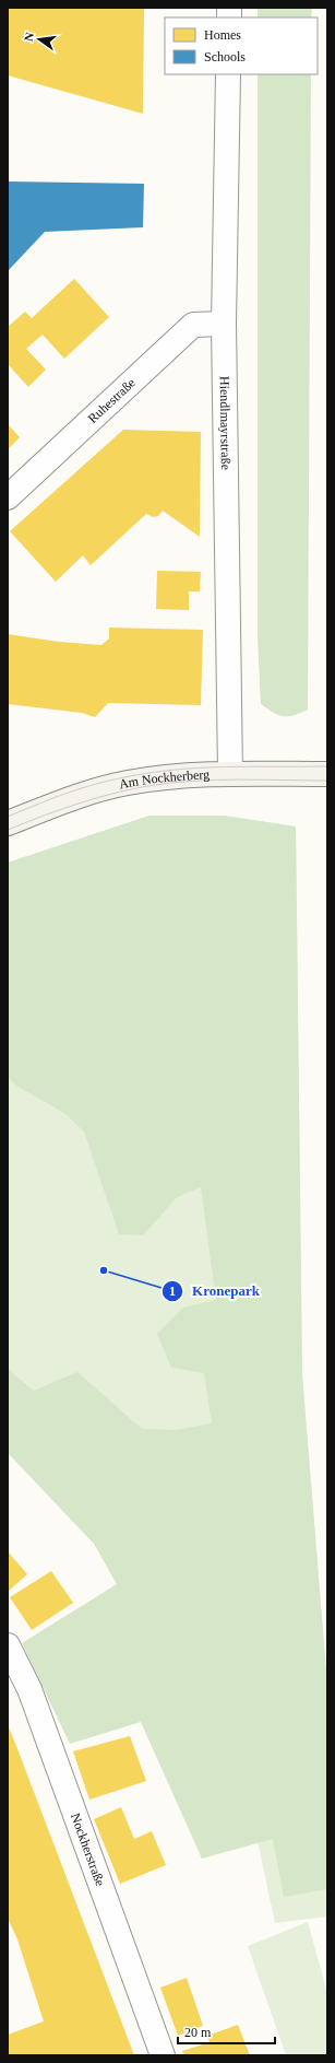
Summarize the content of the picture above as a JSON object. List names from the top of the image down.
{
  "streets": {
    "main road": ["Am Nockherberg"],
    "street": ["Ruhestraße", "Hiendlmayrstraße", "Nockherstraße"]
  },
  "crossings": [
    ["Ruhestraße", "Hiendlmayrstraße"],
    ["Hiendlmayrstraße", "Am Nockherberg"]
  ],
  "places": ["Kronepark"],
  "legend": ["Homes", "Schools"],
  "scale_bar": "20 m",
  "north": "left"
}
